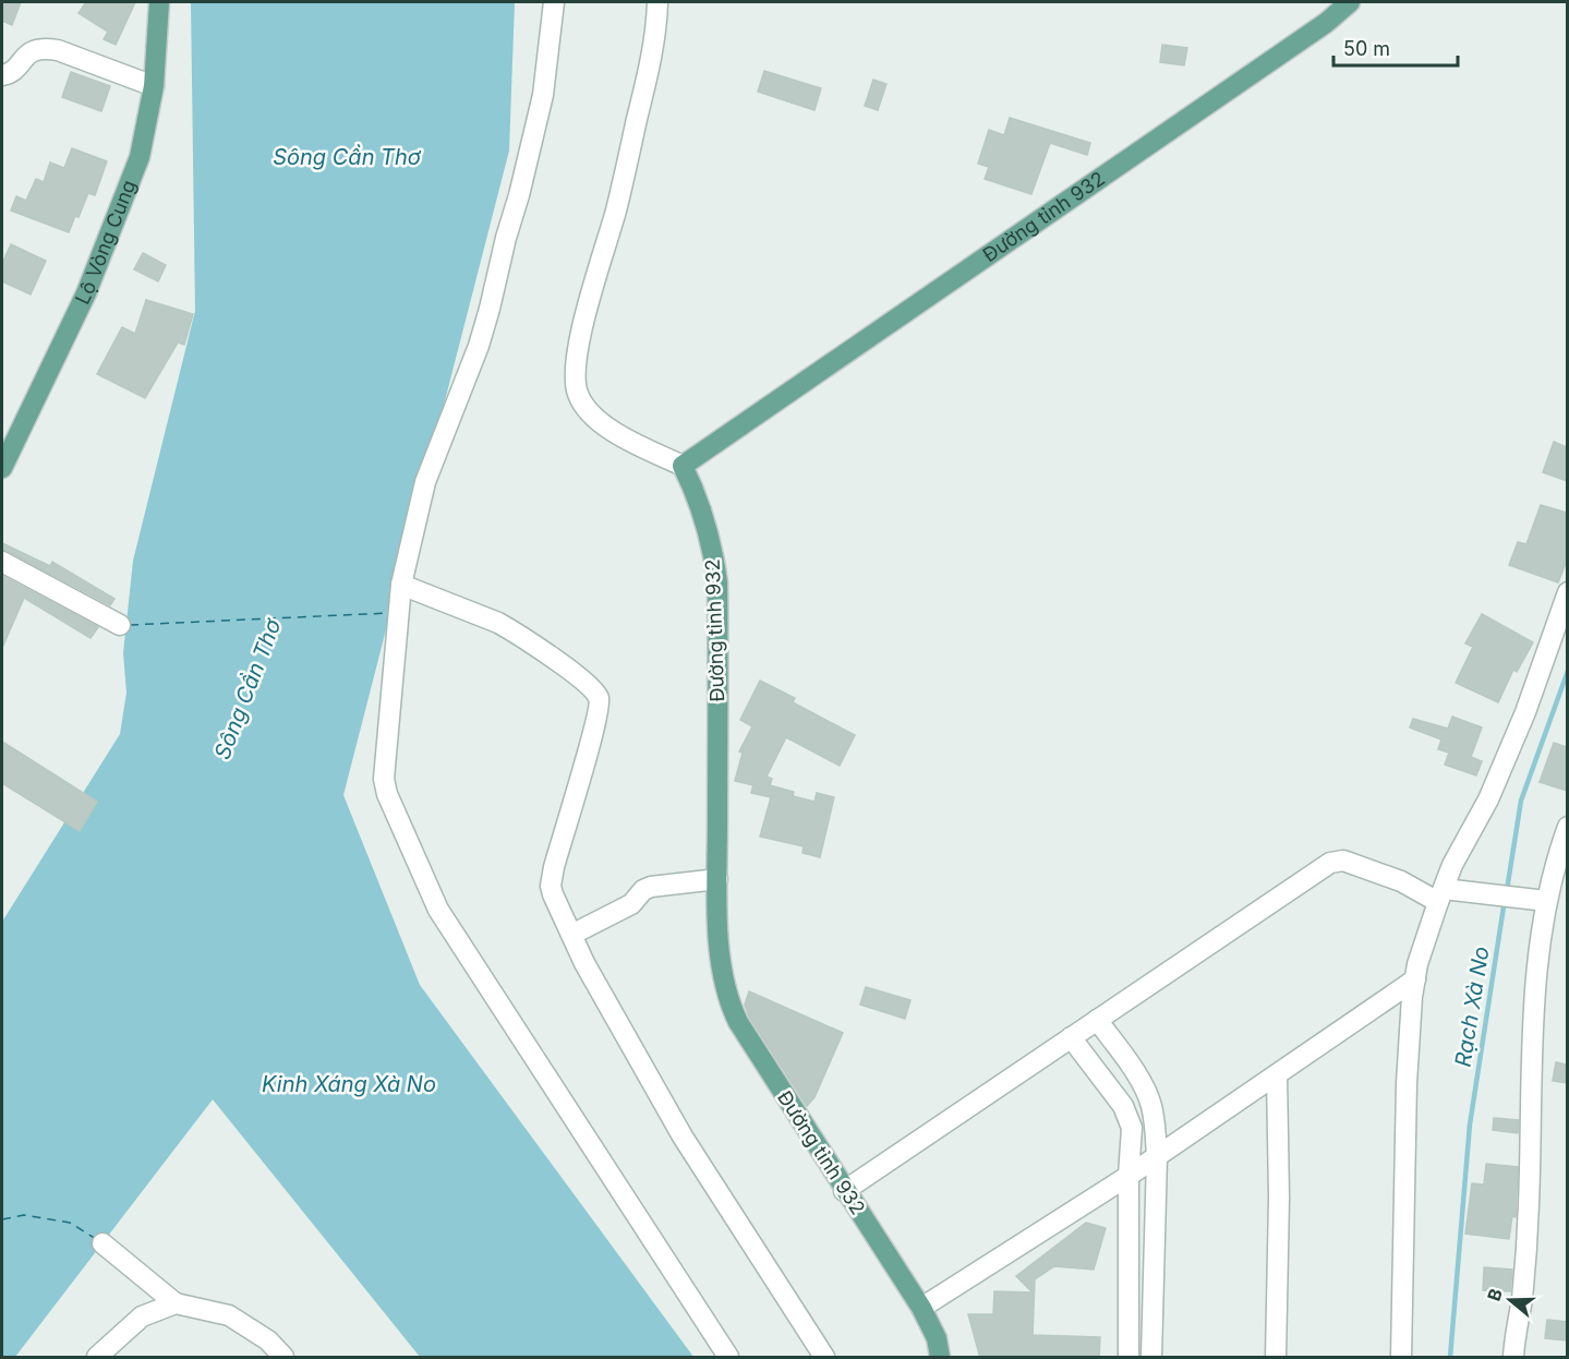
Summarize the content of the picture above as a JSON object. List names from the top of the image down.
{
  "streets": {
    "main road": ["Đường tỉnh 932", "Lộ Vòng Cung"]
  },
  "water": ["Sông Cần Thơ", "Rạch Xà No", "Kinh Xáng Xà No"],
  "scale_bar": "50 m",
  "north": "left"
}
